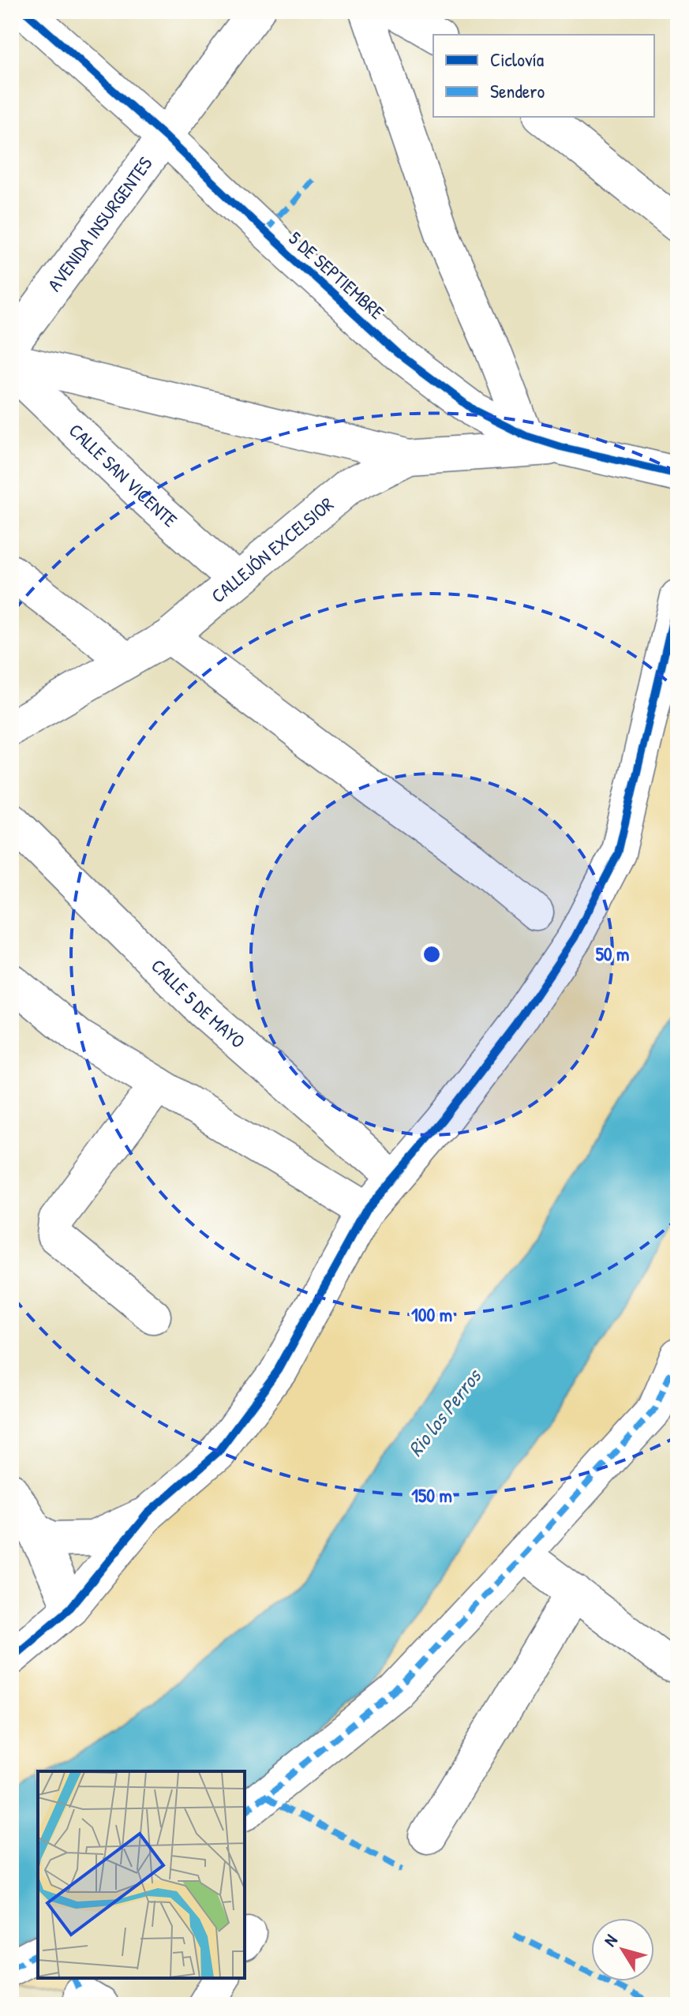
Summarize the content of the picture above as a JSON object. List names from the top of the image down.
{
  "streets": {
    "street": [
      "AVENIDA INSURGENTES",
      "5 DE SEPTIEMBRE",
      "CALLE SAN VICENTE",
      "CALLEJÓN EXCELSIOR",
      "CALLE 5 DE MAYO"
    ]
  },
  "crossings": [
    ["AVENIDA INSURGENTES", "5 DE SEPTIEMBRE"],
    ["5 DE SEPTIEMBRE", "CALLEJÓN EXCELSIOR"],
    ["CALLE SAN VICENTE", "CALLEJÓN EXCELSIOR"]
  ],
  "water": ["Rio los Perros"],
  "legend": ["Ciclovía", "Sendero"],
  "north": "top left",
  "rings": ["50 m", "100 m", "150 m"]
}
